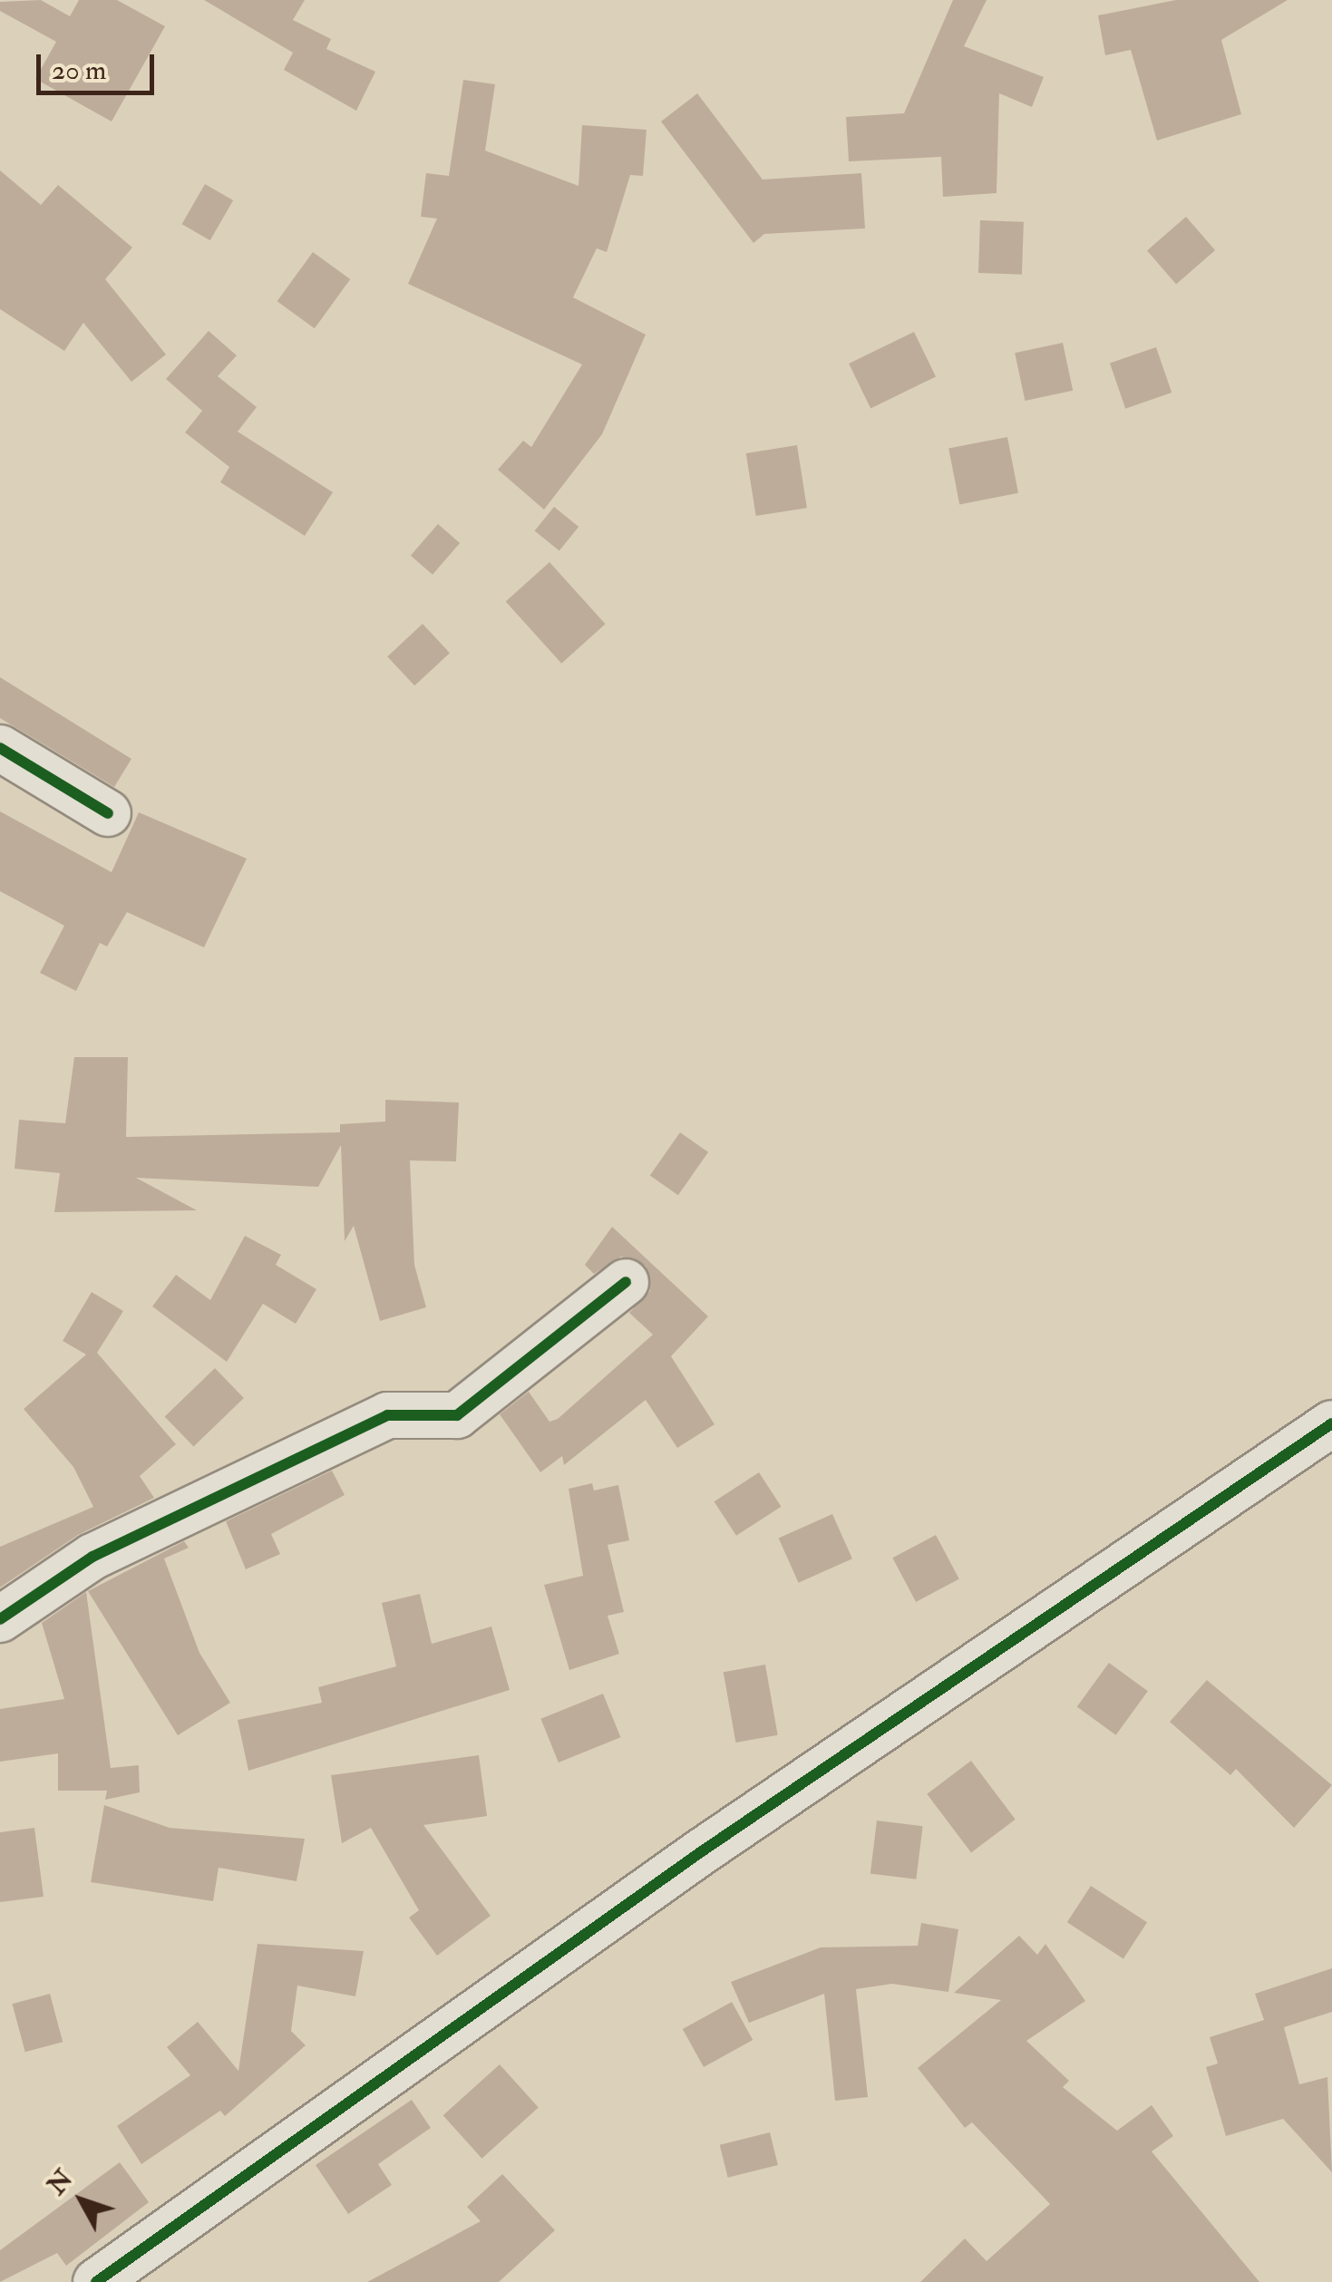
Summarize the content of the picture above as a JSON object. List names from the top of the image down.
{
  "scale_bar": "20 m",
  "north": "top left"
}
